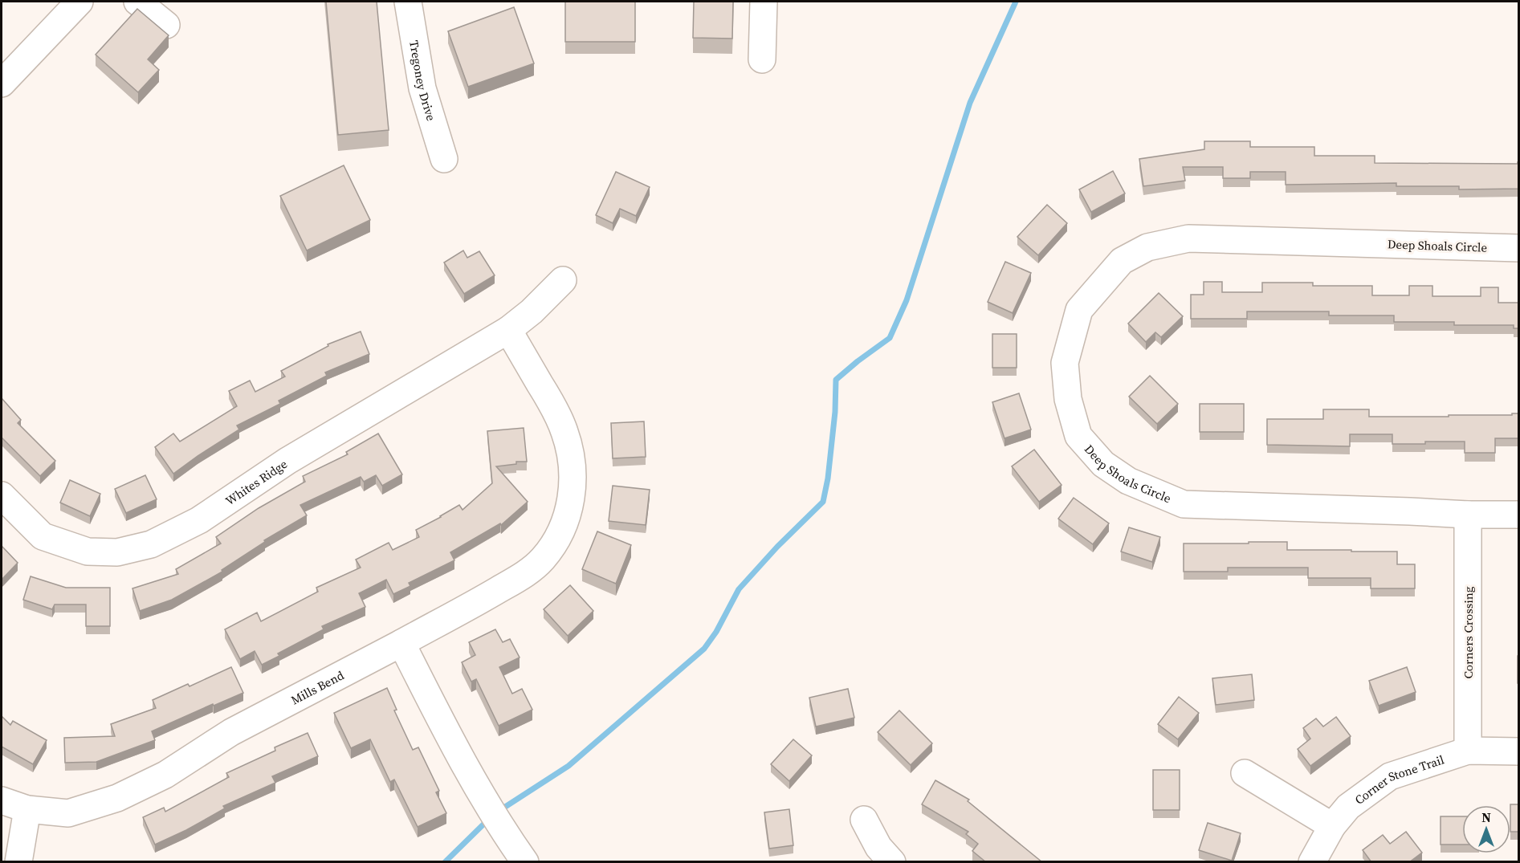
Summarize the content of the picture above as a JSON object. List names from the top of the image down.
{
  "streets": {
    "street": [
      "Tregoney Drive",
      "Deep Shoals Circle",
      "Whites Ridge",
      "Corners Crossing",
      "Mills Bend",
      "Corner Stone Trail"
    ]
  },
  "crossings": [
    ["Deep Shoals Circle", "Corners Crossing"],
    ["Corners Crossing", "Corner Stone Trail"]
  ],
  "north": "top"
}
